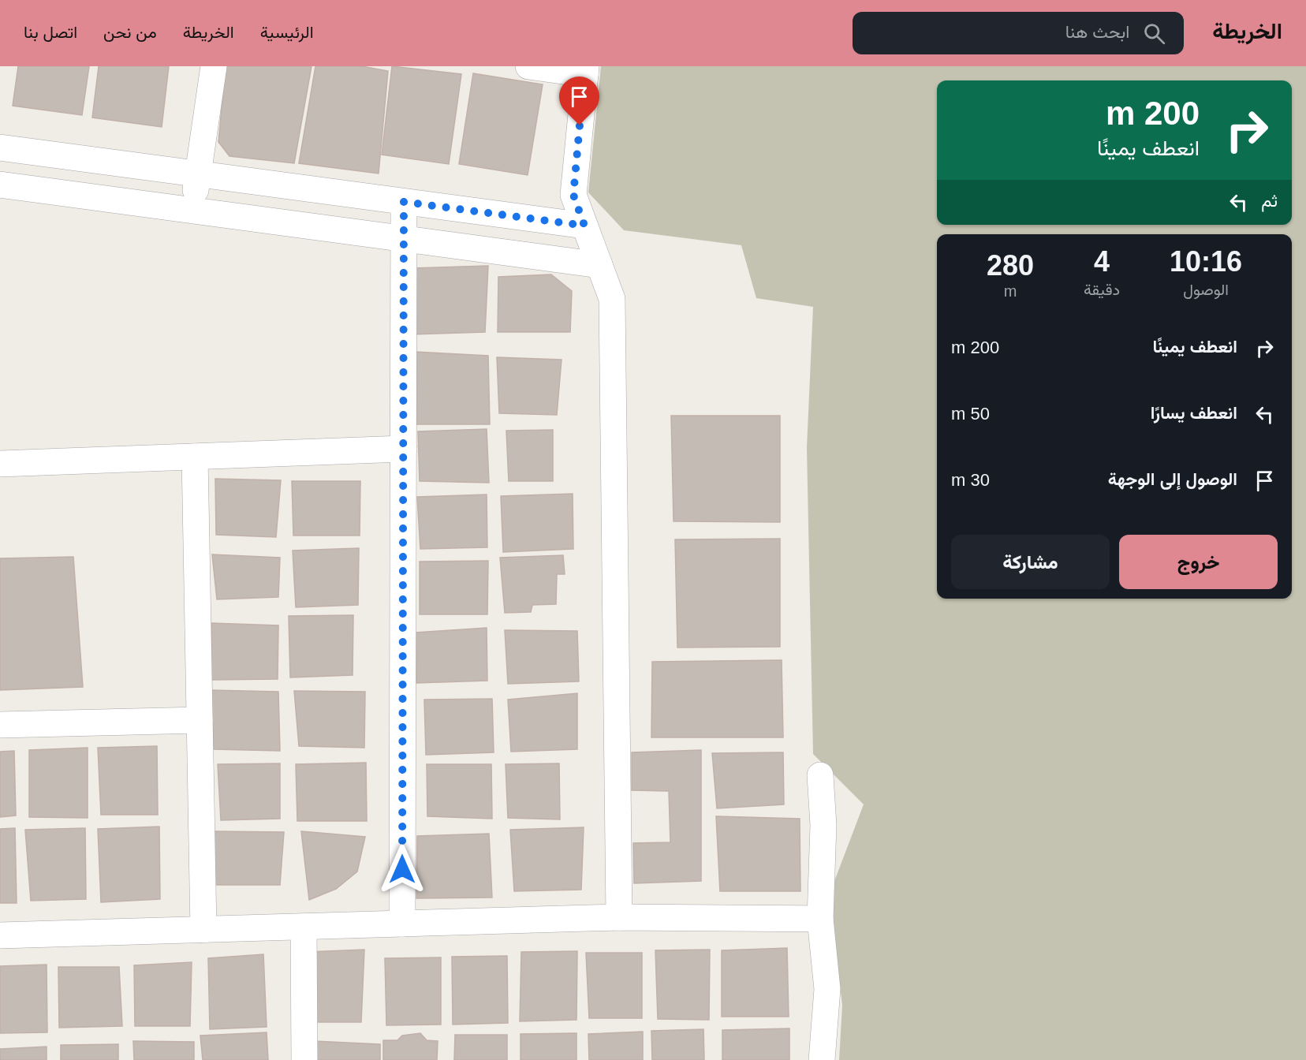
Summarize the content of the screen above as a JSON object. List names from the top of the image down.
{
  "page": {
    "header": "الخريطة",
    "search": "ابحث هنا",
    "nav": [
      "الرئيسية",
      "الخريطة",
      "من نحن",
      "اتصل بنا"
    ],
    "turn": ["200 m", "انعطف يمينًا"],
    "then": "ثم",
    "eta": [
      "10:16",
      "الوصول",
      "4",
      "دقيقة",
      "280",
      "m"
    ],
    "list": [
      {
        "name": "انعطف يمينًا",
        "value": "200 m"
      },
      {
        "name": "انعطف يسارًا",
        "value": "50 m"
      },
      {
        "name": "الوصول إلى الوجهة",
        "value": "30 m"
      }
    ],
    "buttons": ["خروج", "مشاركة"]
  }
}
